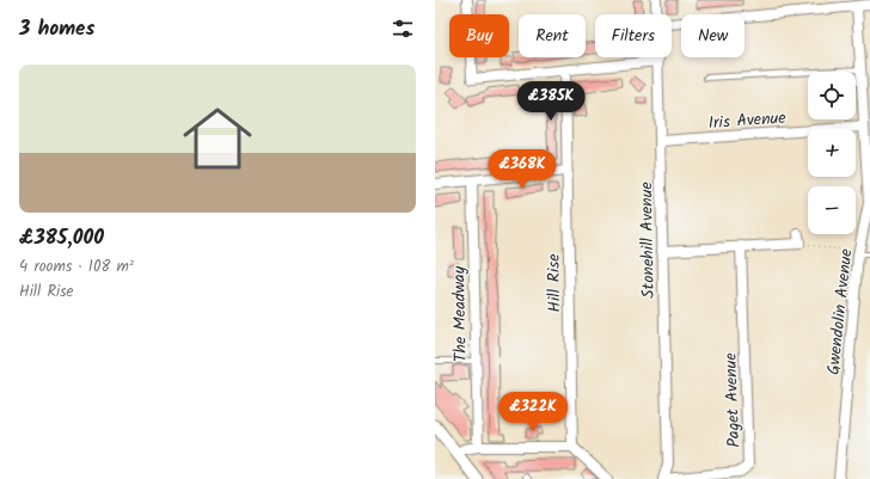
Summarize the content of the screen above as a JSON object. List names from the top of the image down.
{
  "streets": {
    "street": [
      "Iris Avenue",
      "Stonehill Avenue",
      "Hill Rise",
      "Gwendolin Avenue",
      "The Meadway",
      "Paget Avenue"
    ]
  },
  "crossings": [
    ["Iris Avenue", "Stonehill Avenue"],
    ["Iris Avenue", "Gwendolin Avenue"],
    ["Stonehill Avenue", "Paget Avenue"]
  ],
  "page": {
    "heading": "3 homes",
    "chip": [
      "Buy",
      "Rent",
      "Filters",
      "New"
    ],
    "list": [
      {
        "name": "£385,000",
        "note": "4 rooms · 108 m² · Hill Rise"
      }
    ],
    "map_buttons": ["+", "−"],
    "price": ["£385K", "£368K", "£322K"]
  }
}
